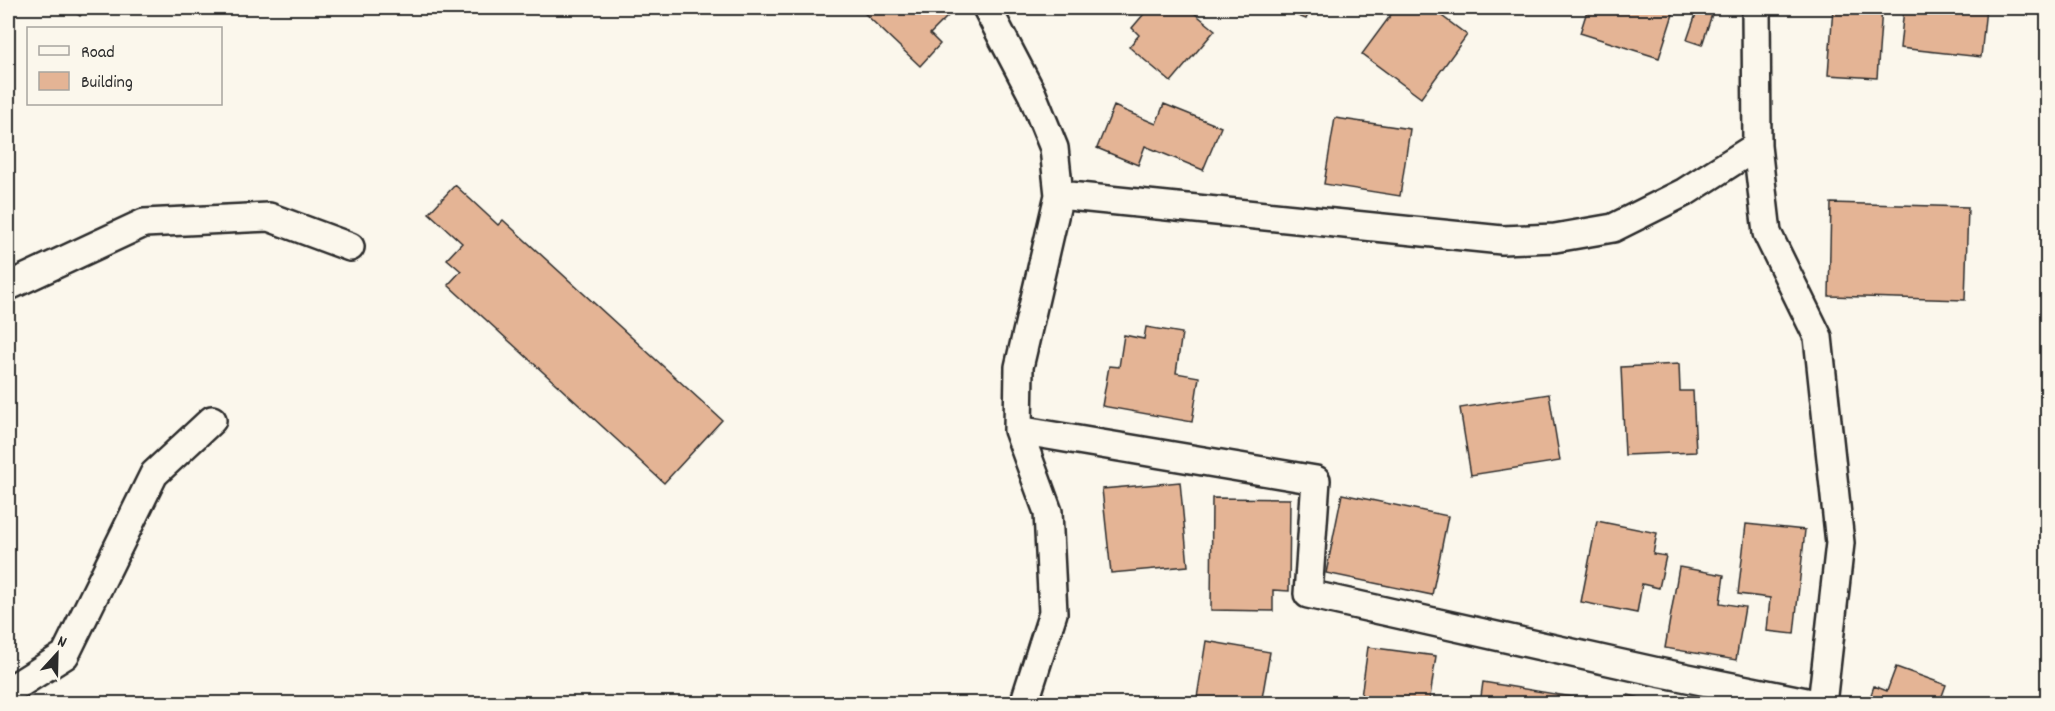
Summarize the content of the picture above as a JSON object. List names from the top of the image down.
{
  "legend": ["Road", "Building"],
  "north": "top"
}
